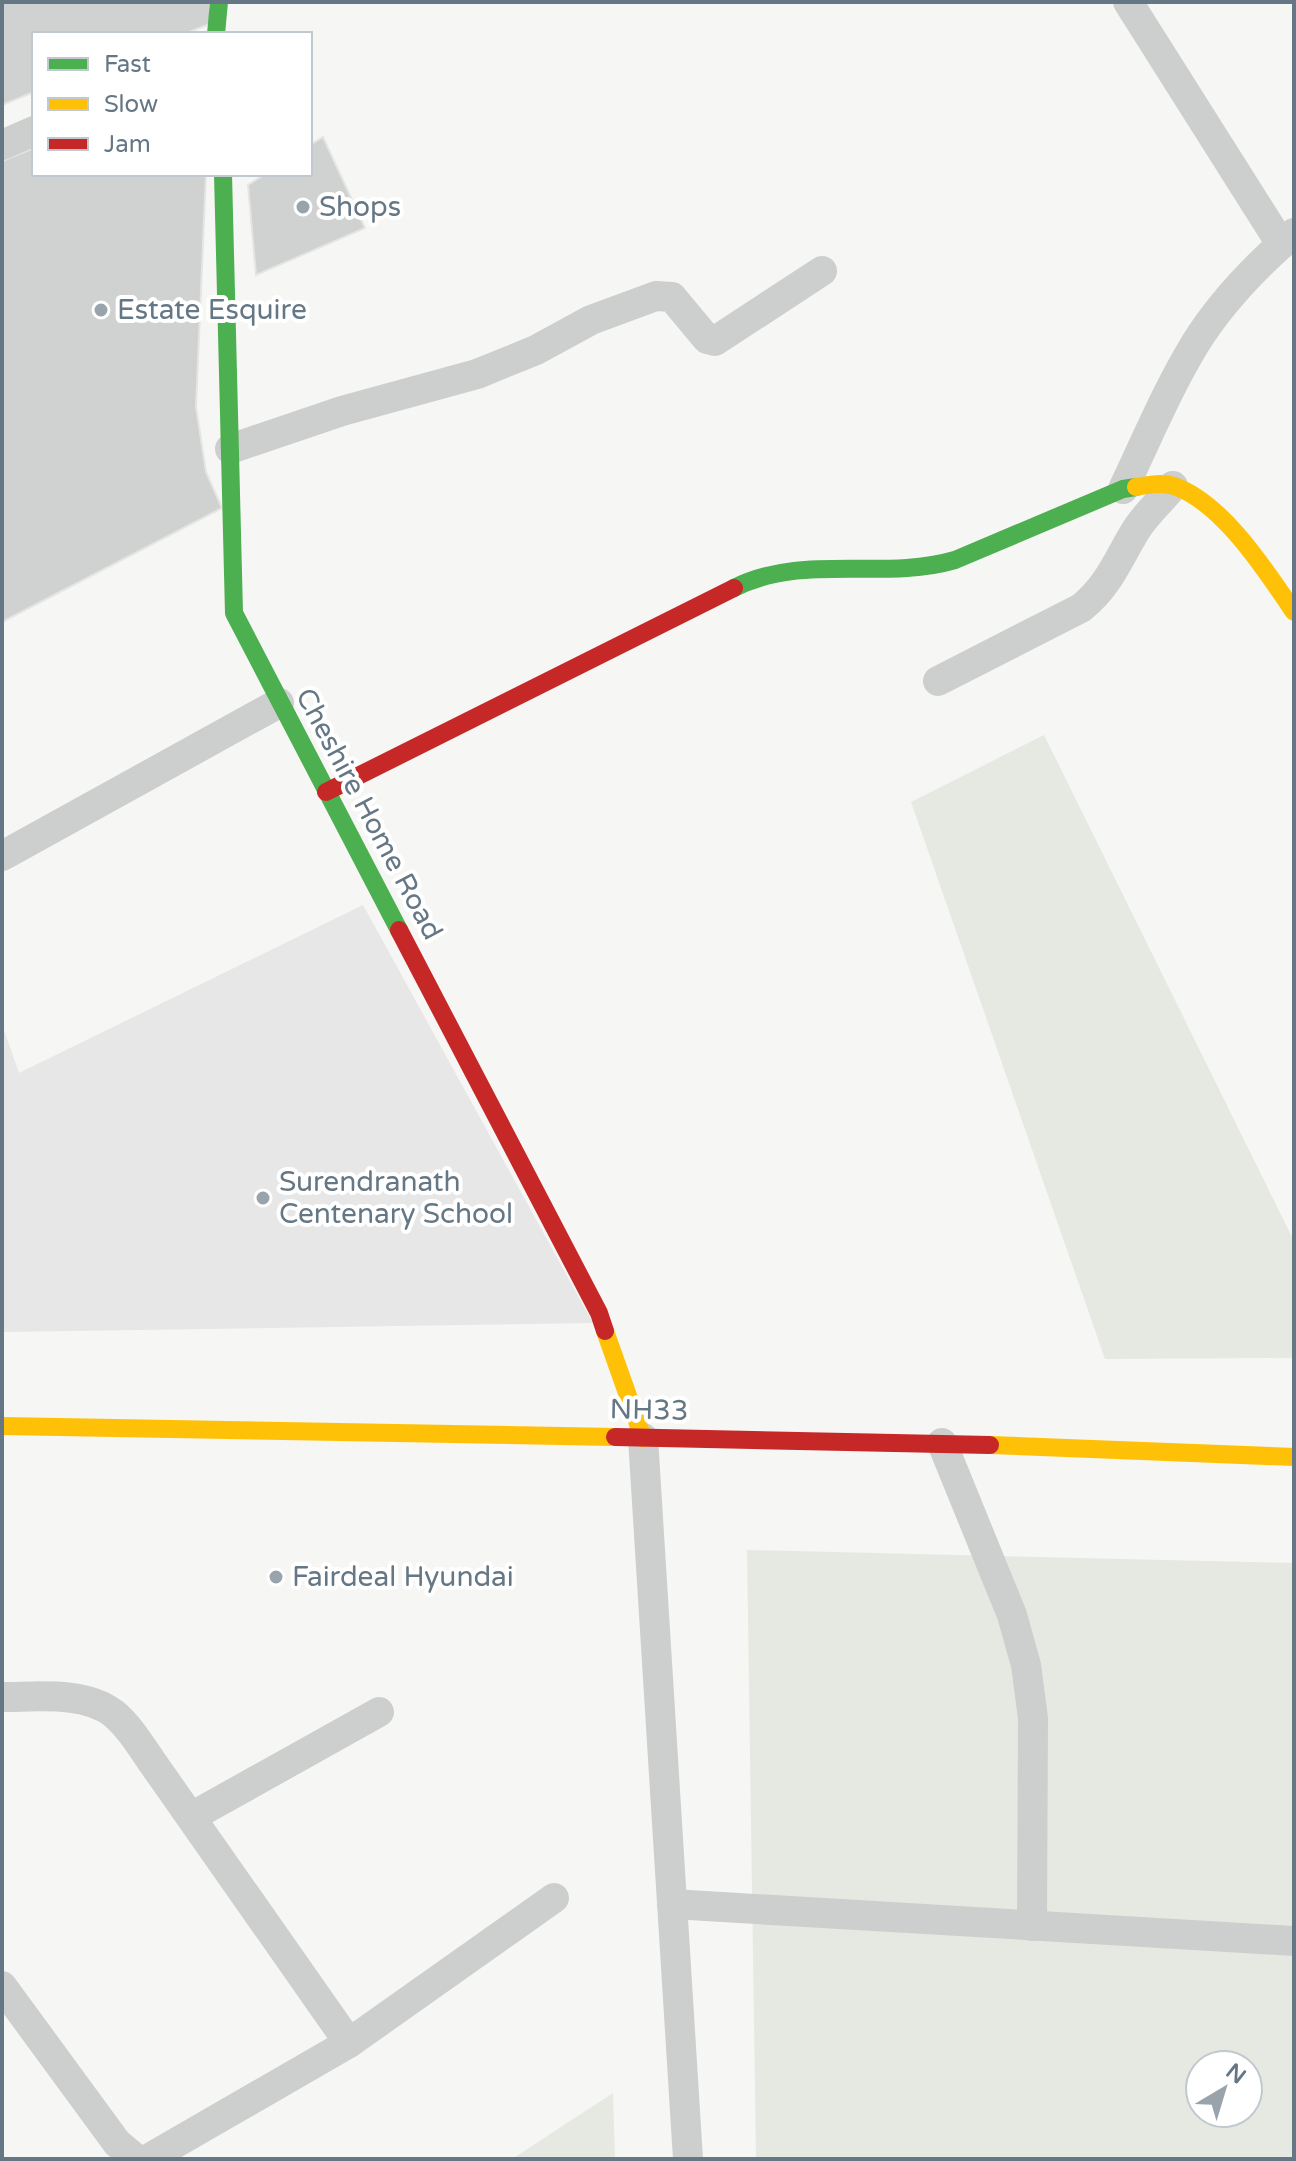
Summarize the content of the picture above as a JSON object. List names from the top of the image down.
{
  "streets": {
    "street": ["Cheshire Home Road", "NH33"]
  },
  "crossings": [
    ["Cheshire Home Road", "NH33"]
  ],
  "places": [
    "Shops",
    "Estate Esquire",
    "Surendranath Centenary School",
    "Fairdeal Hyundai"
  ],
  "legend": ["Fast", "Slow", "Jam"],
  "north": "top right"
}
